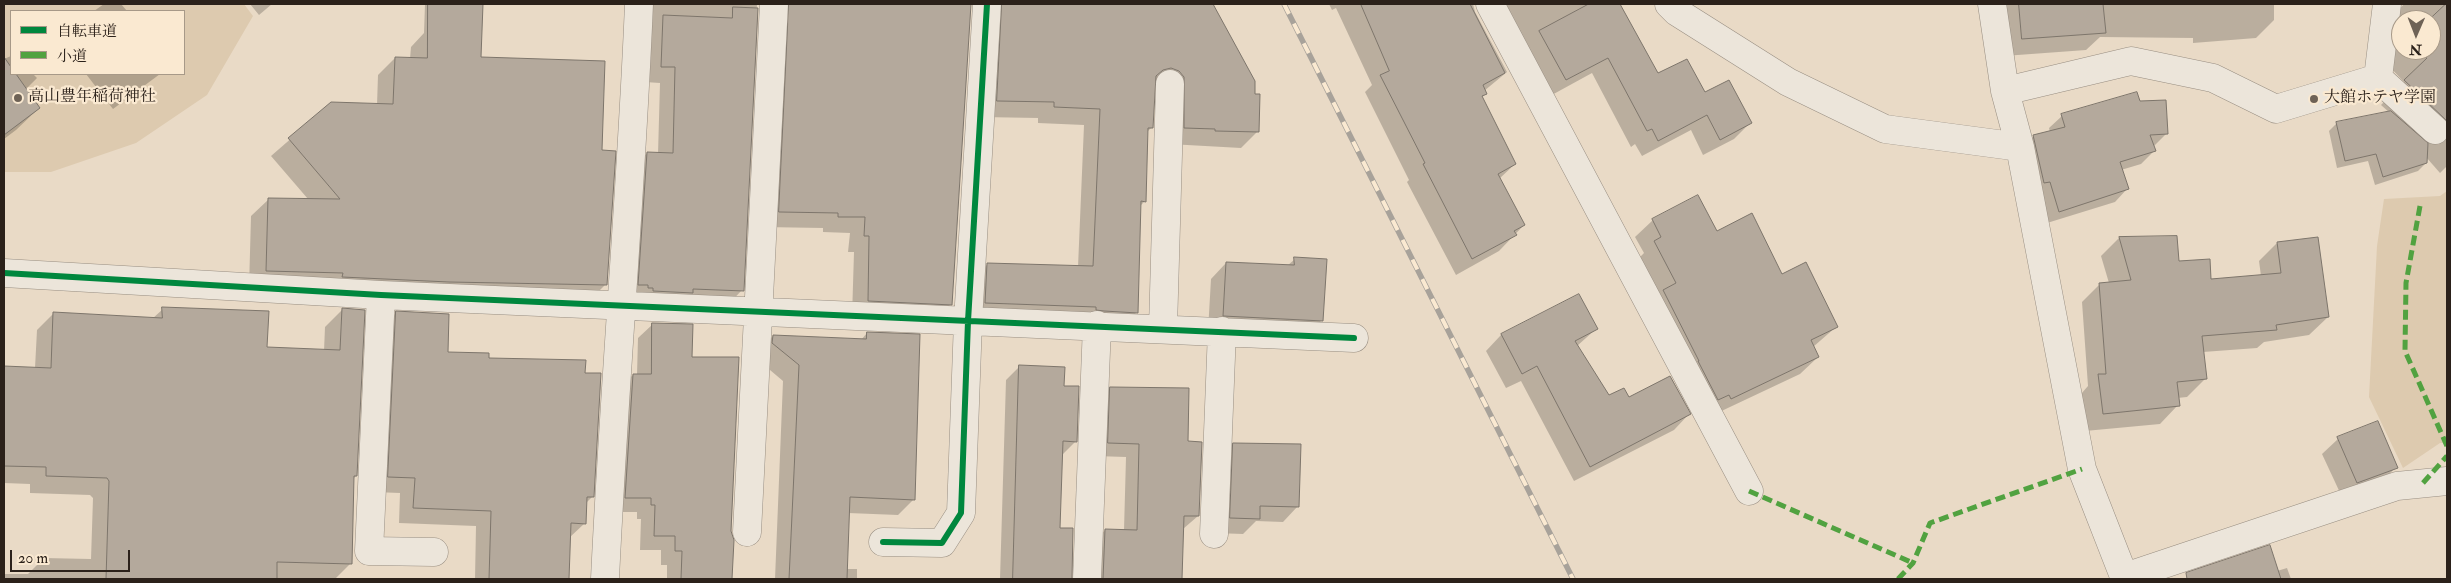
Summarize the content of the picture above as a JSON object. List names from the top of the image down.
{
  "places": ["高山豊年稲荷神社", "大館ホテヤ学園"],
  "legend": ["自転車道", "小道"],
  "scale_bar": "20 m",
  "north": "bottom"
}
